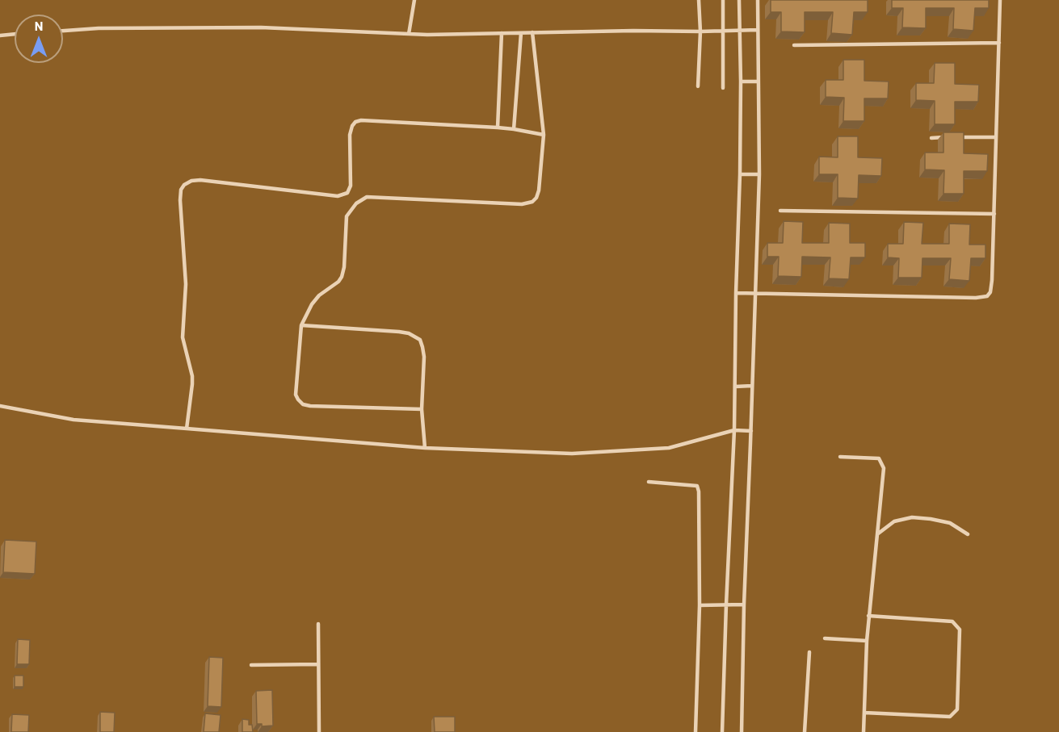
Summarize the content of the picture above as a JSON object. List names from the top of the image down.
{
  "north": "top"
}
